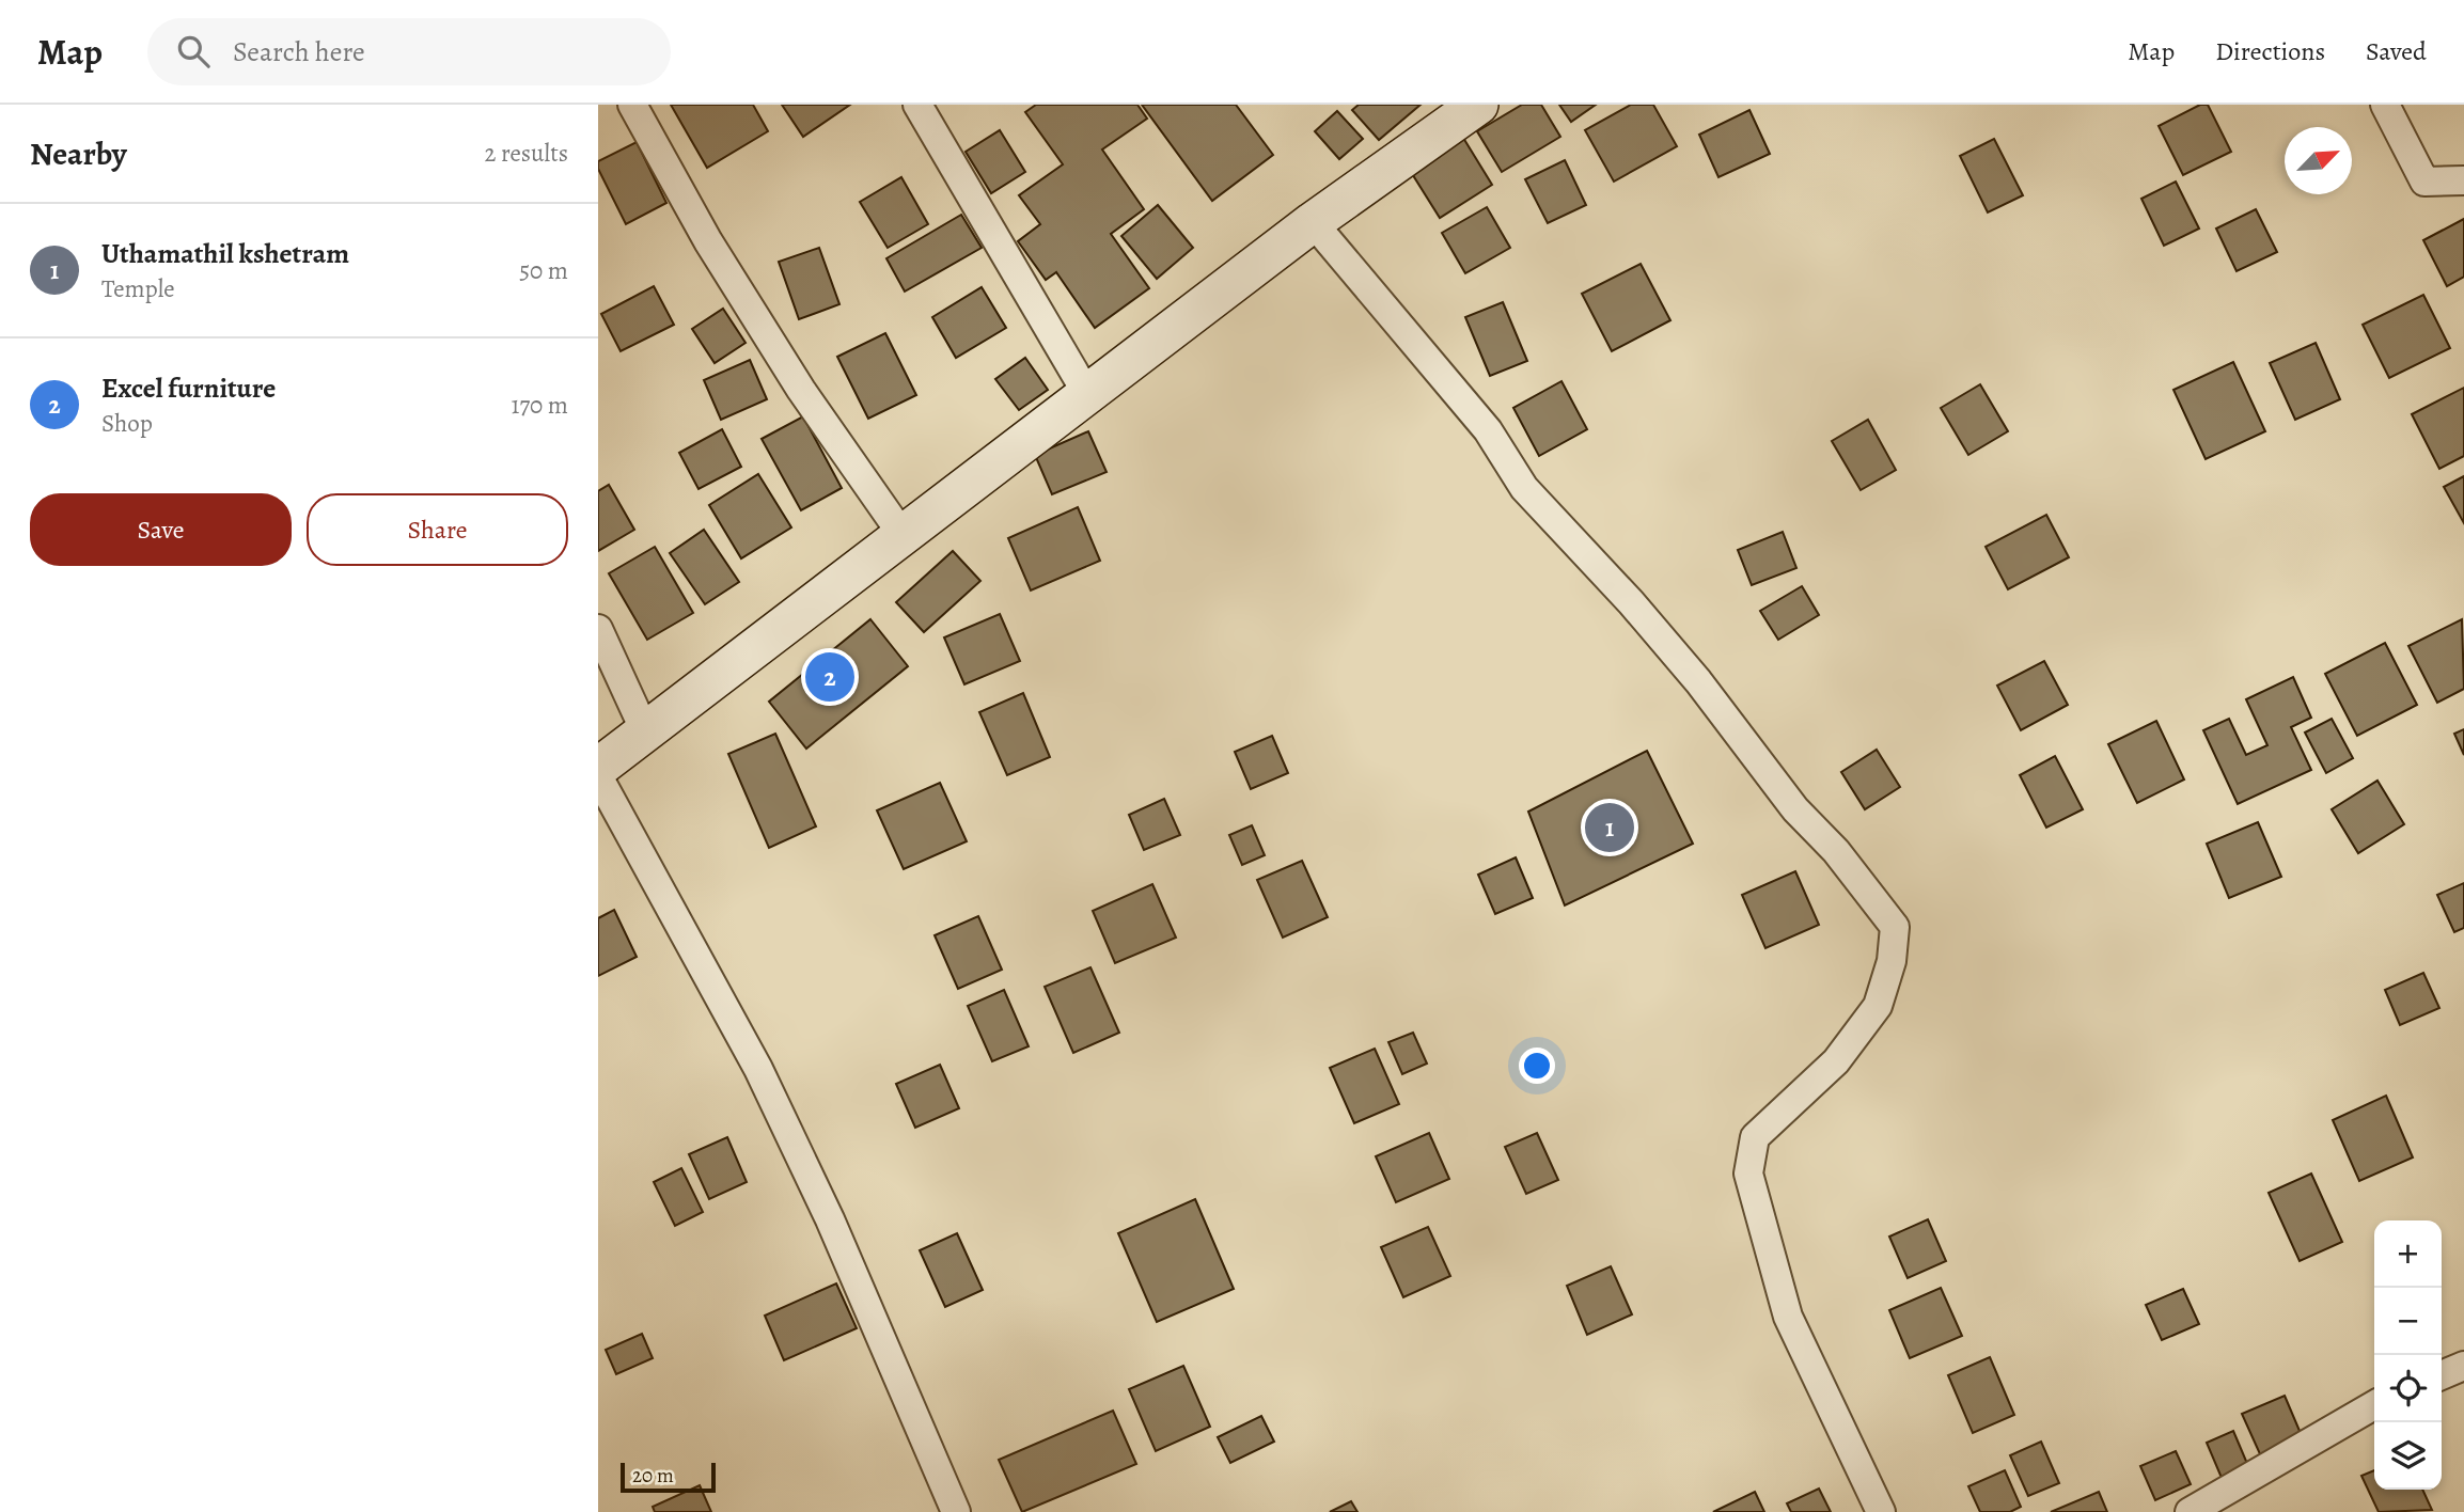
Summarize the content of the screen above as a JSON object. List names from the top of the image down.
{
  "scale_bar": "20 m",
  "north": "top right",
  "page": {
    "header": "Map",
    "search": "Search here",
    "nav": ["Map", "Directions", "Saved"],
    "heading": ["Nearby", "2 results"],
    "list": [
      {
        "mark": "1",
        "name": "Uthamathil kshetram",
        "note": "Temple",
        "value": "50 m"
      },
      {
        "mark": "2",
        "name": "Excel furniture",
        "note": "Shop",
        "value": "170 m"
      }
    ],
    "buttons": ["Save", "Share"],
    "pins": ["2", "1"],
    "map_buttons": ["+", "−"],
    "scale": "20 m"
  }
}
